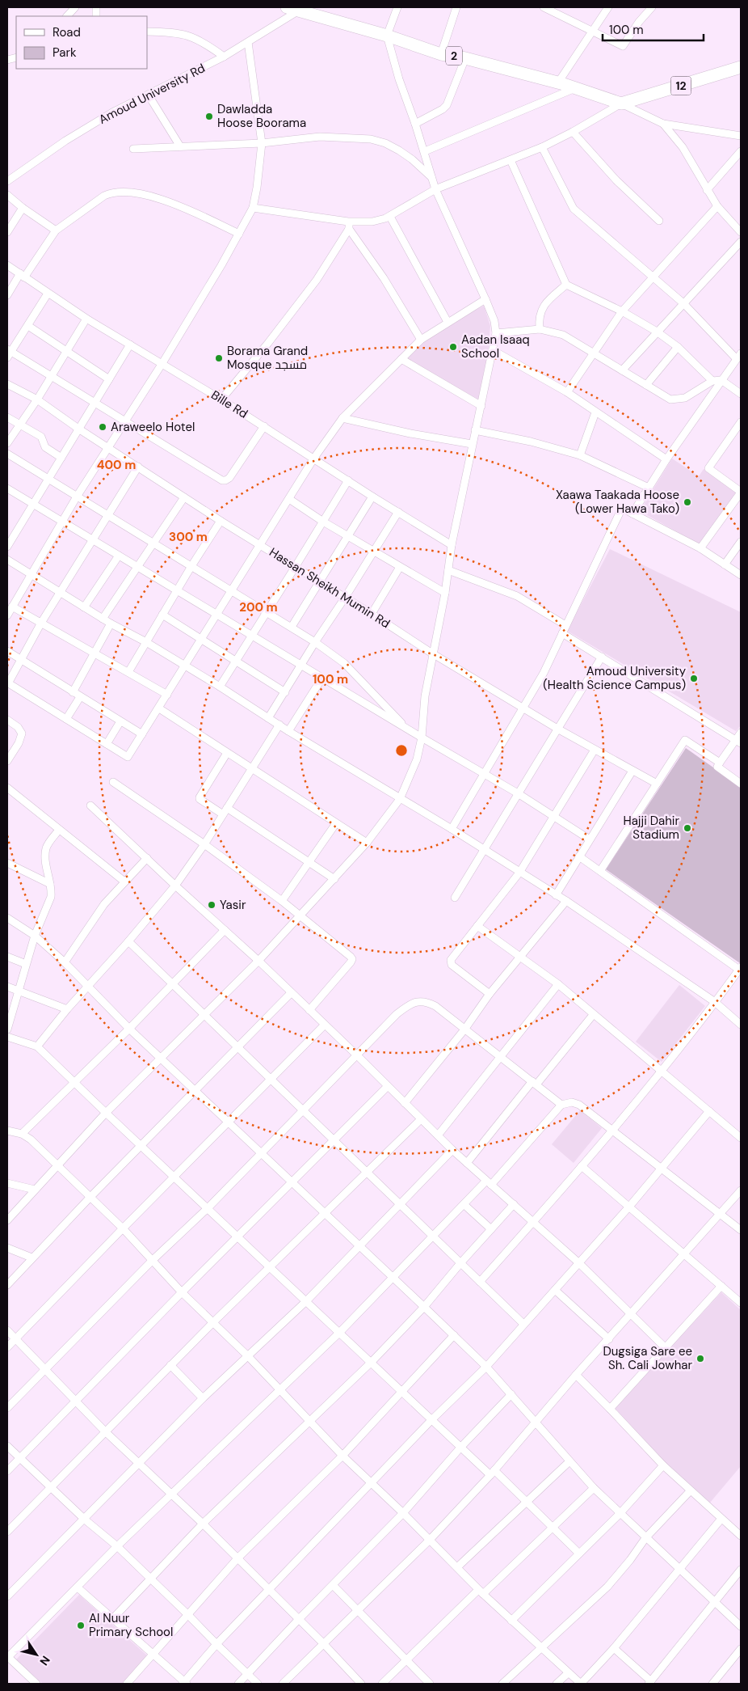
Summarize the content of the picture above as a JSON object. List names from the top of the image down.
{
  "streets": {
    "highway": ["2", "12"],
    "street": ["Amoud University Rd", "Bille Rd", "Hassan Sheikh Mumin Rd"]
  },
  "crossings": [
    ["2", "12"],
    ["2", "Amoud University Rd"]
  ],
  "places": [
    "Dawladda Hoose Boorama",
    "Aadan Isaaq School",
    "Borama Grand Mosque مسجد",
    "Araweelo Hotel",
    "Xaawa Taakada Hoose (Lower Hawa Tako)",
    "Amoud University (Health Science Campus)",
    "Hajji Dahir Stadium",
    "Yasir",
    "Dugsiga Sare ee Sh. Cali Jowhar",
    "Al Nuur Primary School"
  ],
  "legend": ["Road", "Park"],
  "scale_bar": "100 m",
  "north": "bottom right",
  "rings": [
    "400 m",
    "300 m",
    "200 m",
    "100 m"
  ]
}
